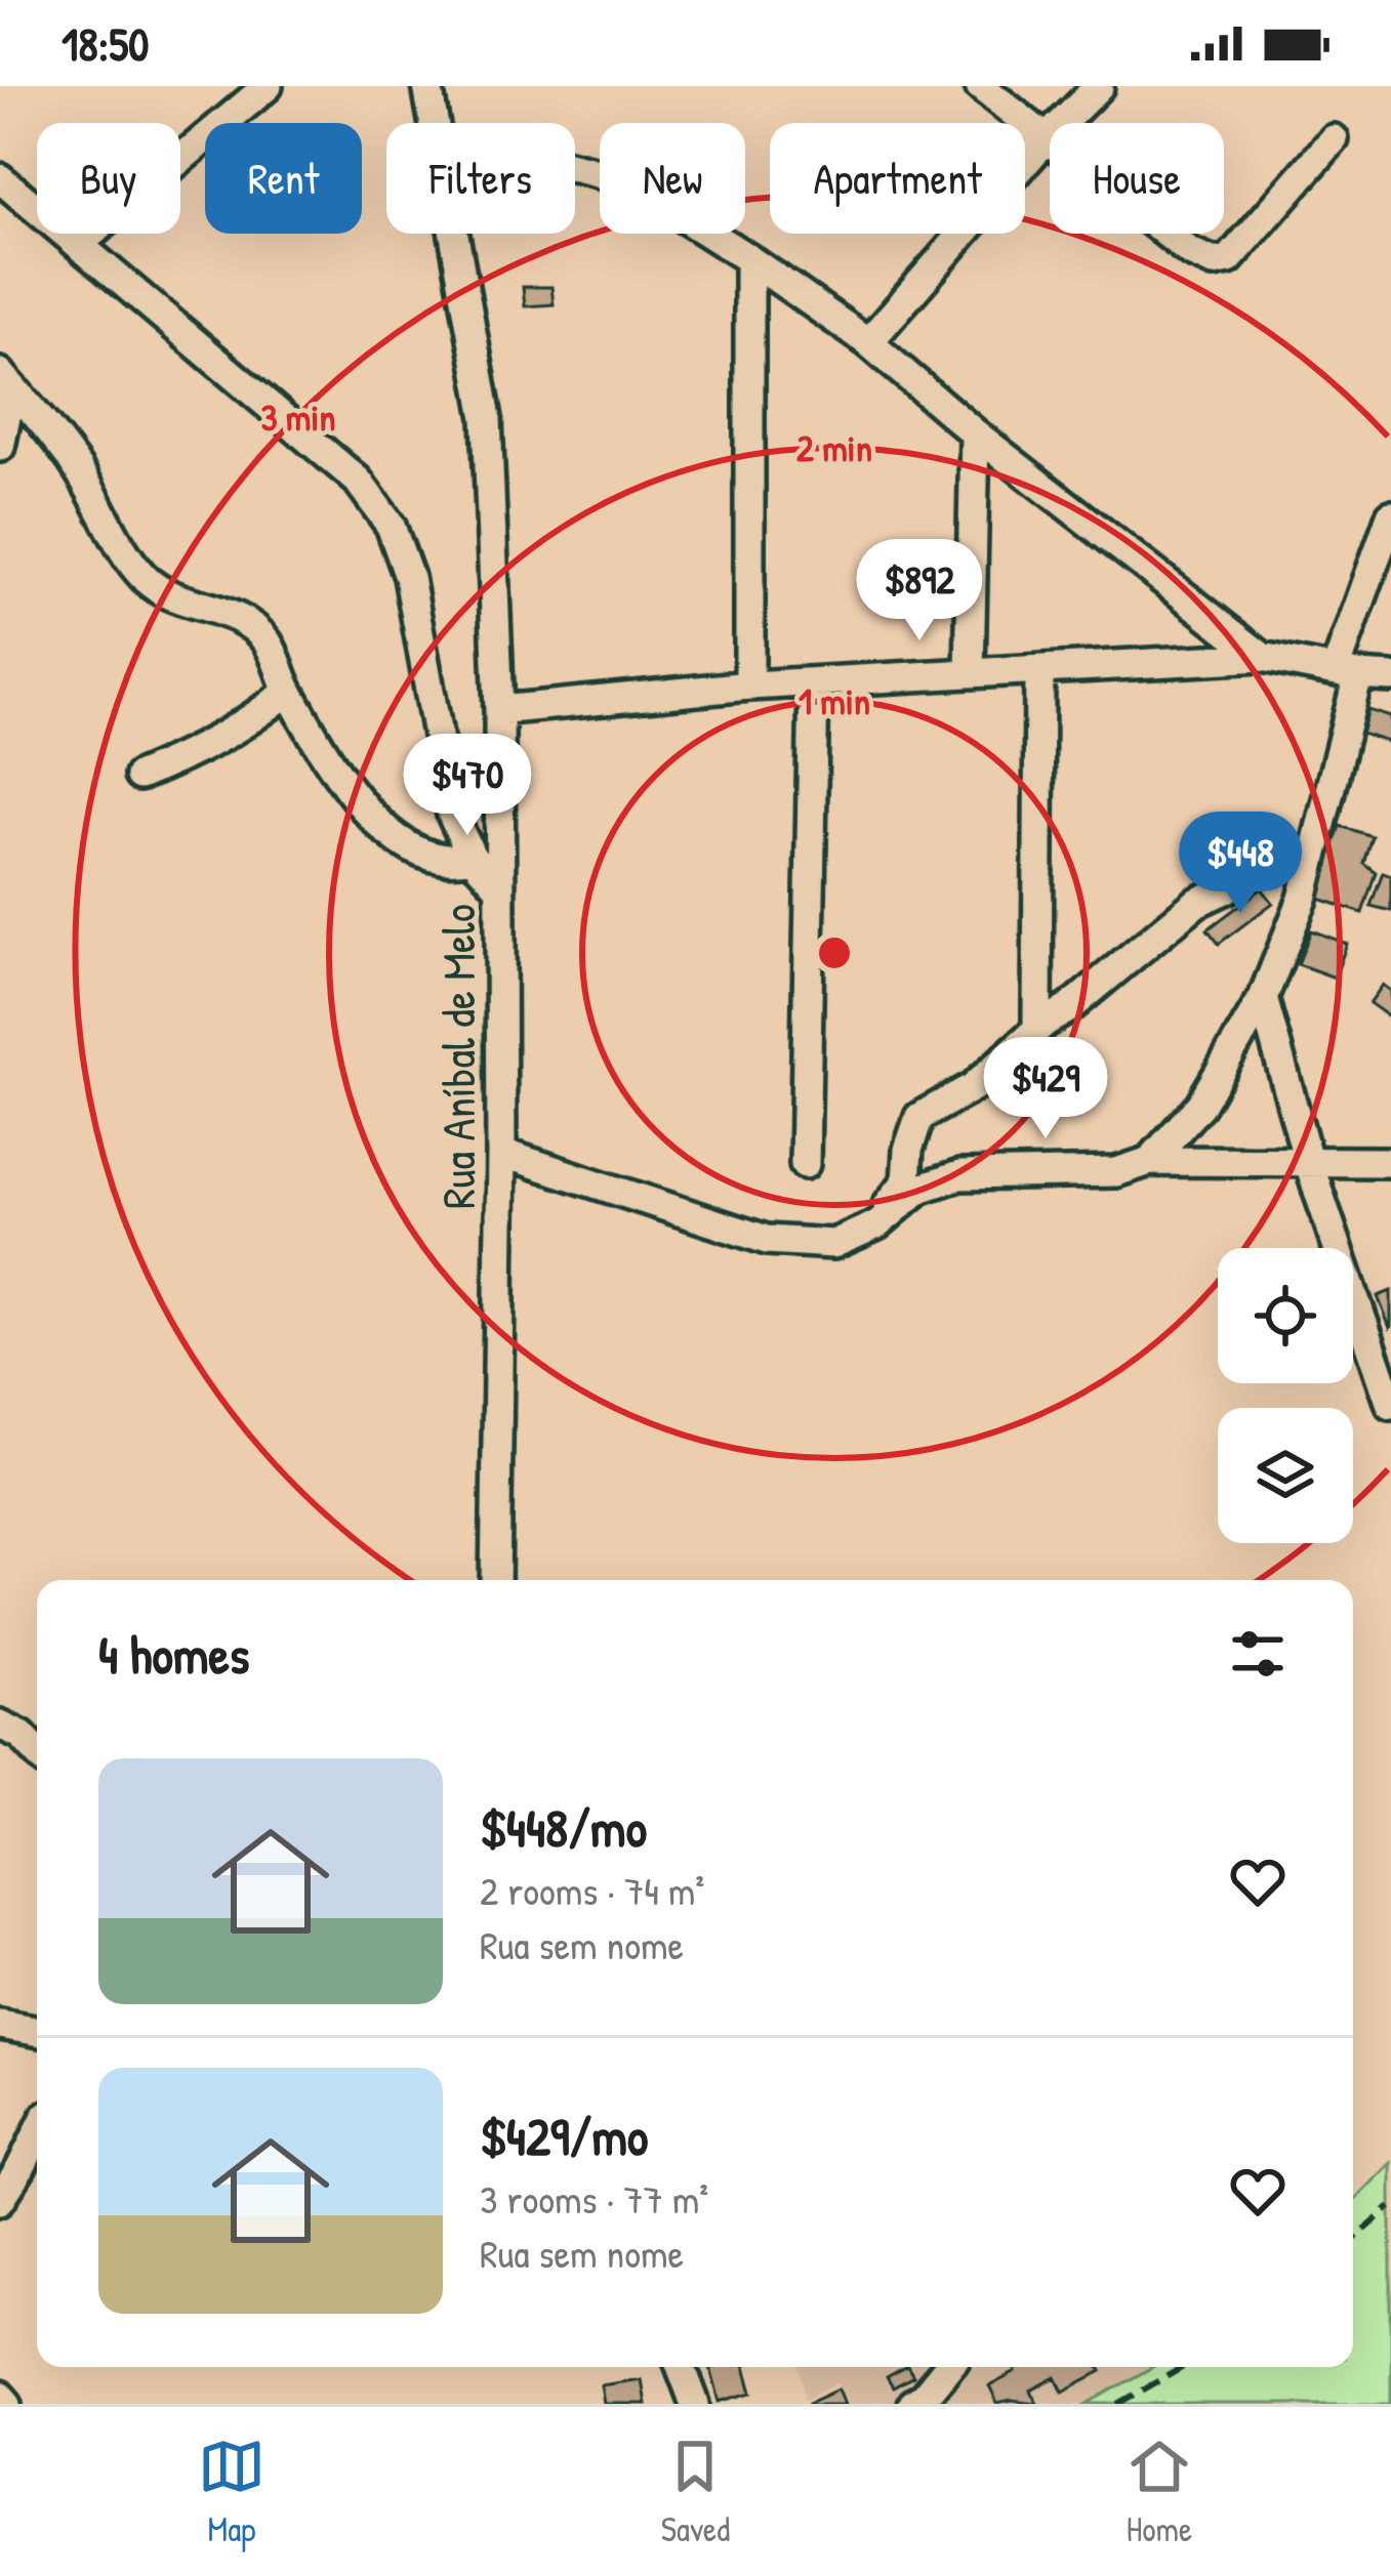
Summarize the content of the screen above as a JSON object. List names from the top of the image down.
{
  "streets": {
    "street": ["Rua Aníbal de Melo"]
  },
  "page": {
    "status": "18:50",
    "chip": [
      "Buy",
      "Rent",
      "Filters",
      "New",
      "Apartment",
      "House"
    ],
    "price": [
      "$892",
      "$470",
      "$448",
      "$429"
    ],
    "heading": "4 homes",
    "list": [
      {
        "name": "$448/mo",
        "note": "2 rooms · 74 m² · Rua sem nome"
      },
      {
        "name": "$429/mo",
        "note": "3 rooms · 77 m² · Rua sem nome"
      }
    ],
    "tabs": ["Map", "Saved", "Home"]
  },
  "rings": ["3 min", "2 min", "1 min"]
}
